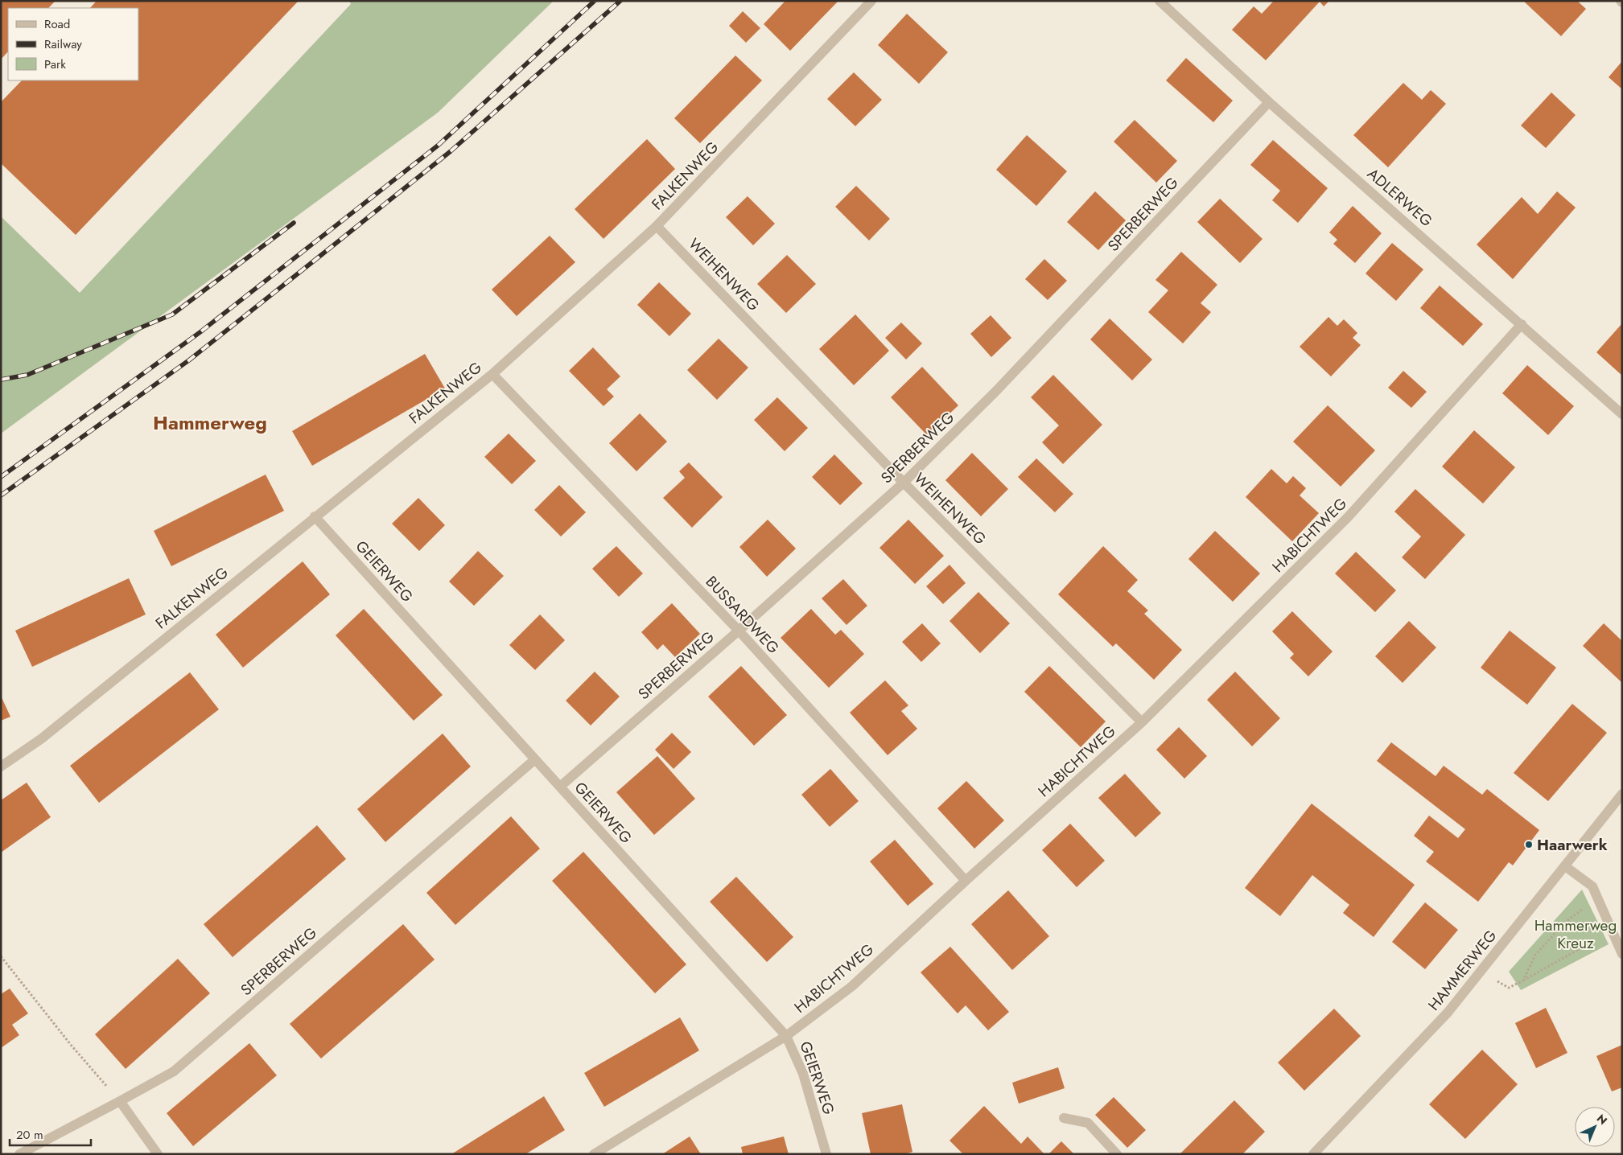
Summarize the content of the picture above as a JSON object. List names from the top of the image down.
{
  "streets": {
    "street": [
      "FALKENWEG",
      "ADLERWEG",
      "SPERBERWEG",
      "WEIHENWEG",
      "HABICHTWEG",
      "GEIERWEG",
      "BUSSARDWEG",
      "HAMMERWEG"
    ]
  },
  "crossings": [
    ["FALKENWEG", "WEIHENWEG"],
    ["FALKENWEG", "GEIERWEG"],
    ["FALKENWEG", "BUSSARDWEG"],
    ["ADLERWEG", "SPERBERWEG"],
    ["ADLERWEG", "HABICHTWEG"],
    ["SPERBERWEG", "WEIHENWEG"],
    ["SPERBERWEG", "GEIERWEG"],
    ["SPERBERWEG", "BUSSARDWEG"],
    ["WEIHENWEG", "HABICHTWEG"],
    ["HABICHTWEG", "GEIERWEG"],
    ["HABICHTWEG", "BUSSARDWEG"]
  ],
  "districts": ["Hammerweg"],
  "parks": ["Hammerweg Kreuz"],
  "places": ["Haarwerk"],
  "legend": ["Road", "Railway", "Park"],
  "scale_bar": "20 m",
  "north": "top right"
}
